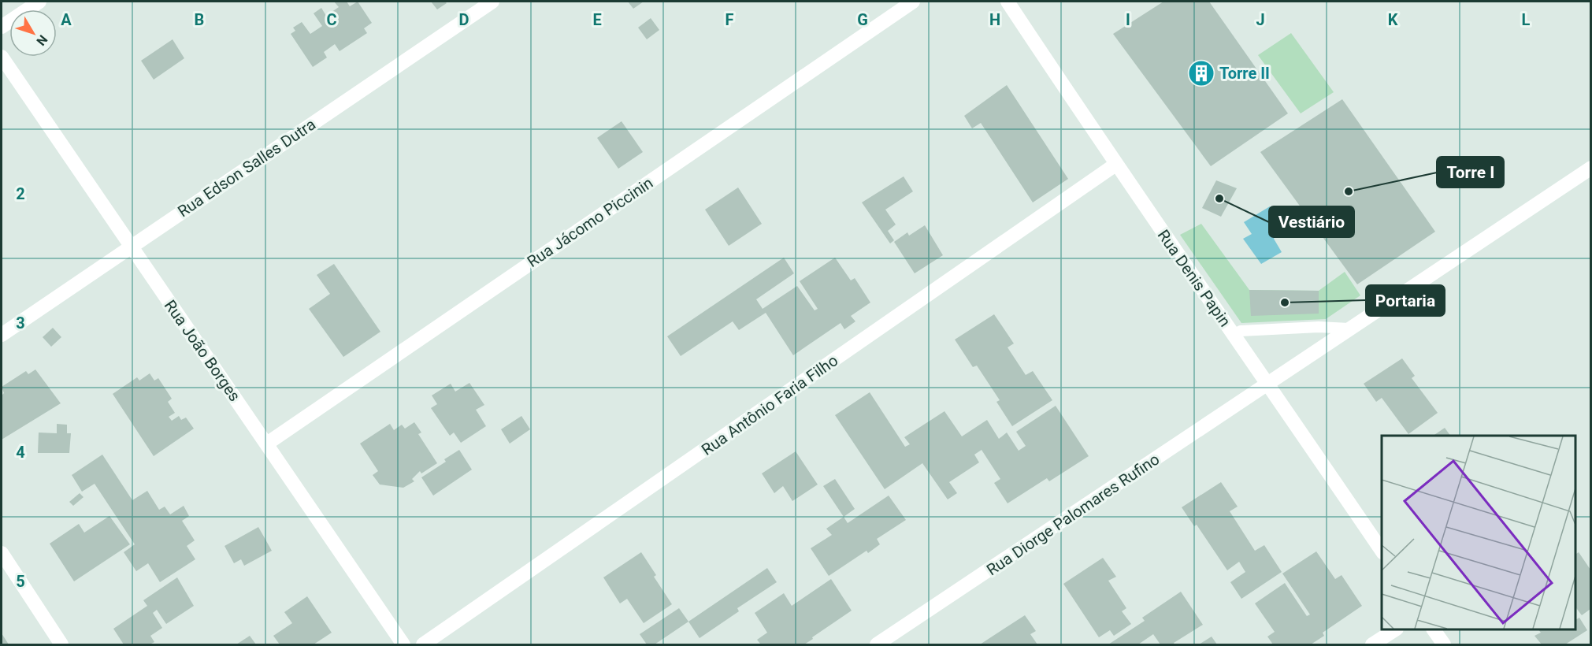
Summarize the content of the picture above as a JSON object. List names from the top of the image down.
{
  "streets": {
    "street": [
      "Rua Edson Salles Dutra",
      "Rua Jácomo Piccinin",
      "Rua Denis Papin",
      "Rua João Borges",
      "Rua Antônio Faria Filho",
      "Rua Diorge Palomares Rufino"
    ]
  },
  "crossings": [
    ["Rua Edson Salles Dutra", "Rua João Borges"],
    ["Rua Jácomo Piccinin", "Rua João Borges"],
    ["Rua Denis Papin", "Rua Antônio Faria Filho"],
    ["Rua Denis Papin", "Rua Diorge Palomares Rufino"]
  ],
  "places": {
    "building": ["Torre II"],
    "other": ["Torre I", "Vestiário", "Portaria"]
  },
  "north": "bottom right",
  "grid": {
    "columns": [
      "A",
      "B",
      "C",
      "D",
      "E",
      "F",
      "G",
      "H",
      "I",
      "J",
      "K",
      "L"
    ],
    "rows": [
      "2",
      "3",
      "4",
      "5"
    ]
  }
}
